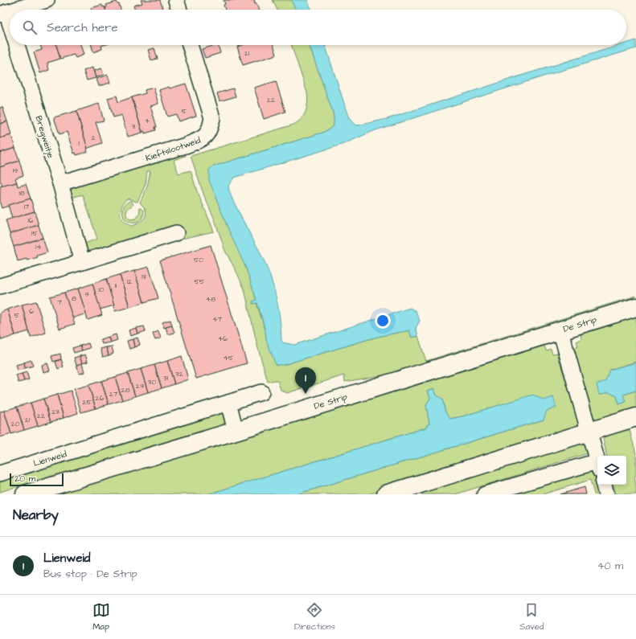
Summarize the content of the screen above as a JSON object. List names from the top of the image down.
{
  "streets": {
    "street": [
      "Bregweitje",
      "Kieftslootweid",
      "De Strip",
      "Lienweid"
    ]
  },
  "crossings": [
    ["Bregweitje", "Kieftslootweid"]
  ],
  "house_numbers": [
    "21",
    "22",
    "5",
    "4",
    "3",
    "2",
    "1",
    "19",
    "18",
    "17",
    "16",
    "15",
    "14",
    "50",
    "13",
    "12",
    "55",
    "11",
    "10",
    "9",
    "8",
    "48",
    "7",
    "6",
    "5",
    "47",
    "46",
    "45",
    "32",
    "31",
    "30",
    "29",
    "28",
    "27",
    "26",
    "25",
    "23",
    "22",
    "21",
    "20"
  ],
  "scale_bar": "20 m",
  "page": {
    "search": "Search here",
    "pins": "1",
    "scale": "20 m",
    "heading": "Nearby",
    "list": [
      {
        "mark": "1",
        "name": "Lienweid",
        "note": "Bus stop · De Strip",
        "value": "40 m"
      }
    ],
    "nav": ["Map", "Directions", "Saved"]
  }
}
